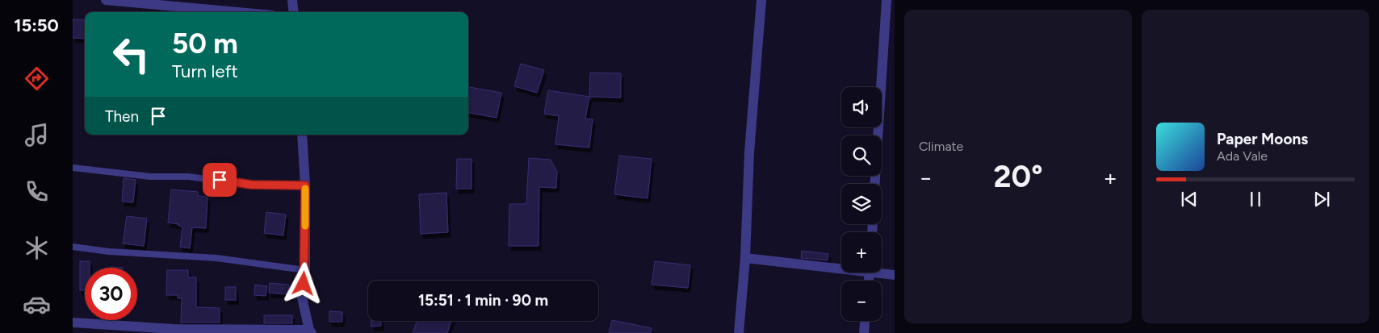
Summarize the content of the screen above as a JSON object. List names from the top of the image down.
{
  "page": {
    "tabs": "15:50",
    "tile": "Climate",
    "turn": ["50 m", "Turn left"],
    "map_buttons": ["+", "−"],
    "then": "Then",
    "song": ["Paper Moons", "Ada Vale"],
    "heat": ["−", "20°", "+"],
    "limit": "30",
    "trip": "15:51 · 1 min · 90 m"
  }
}
